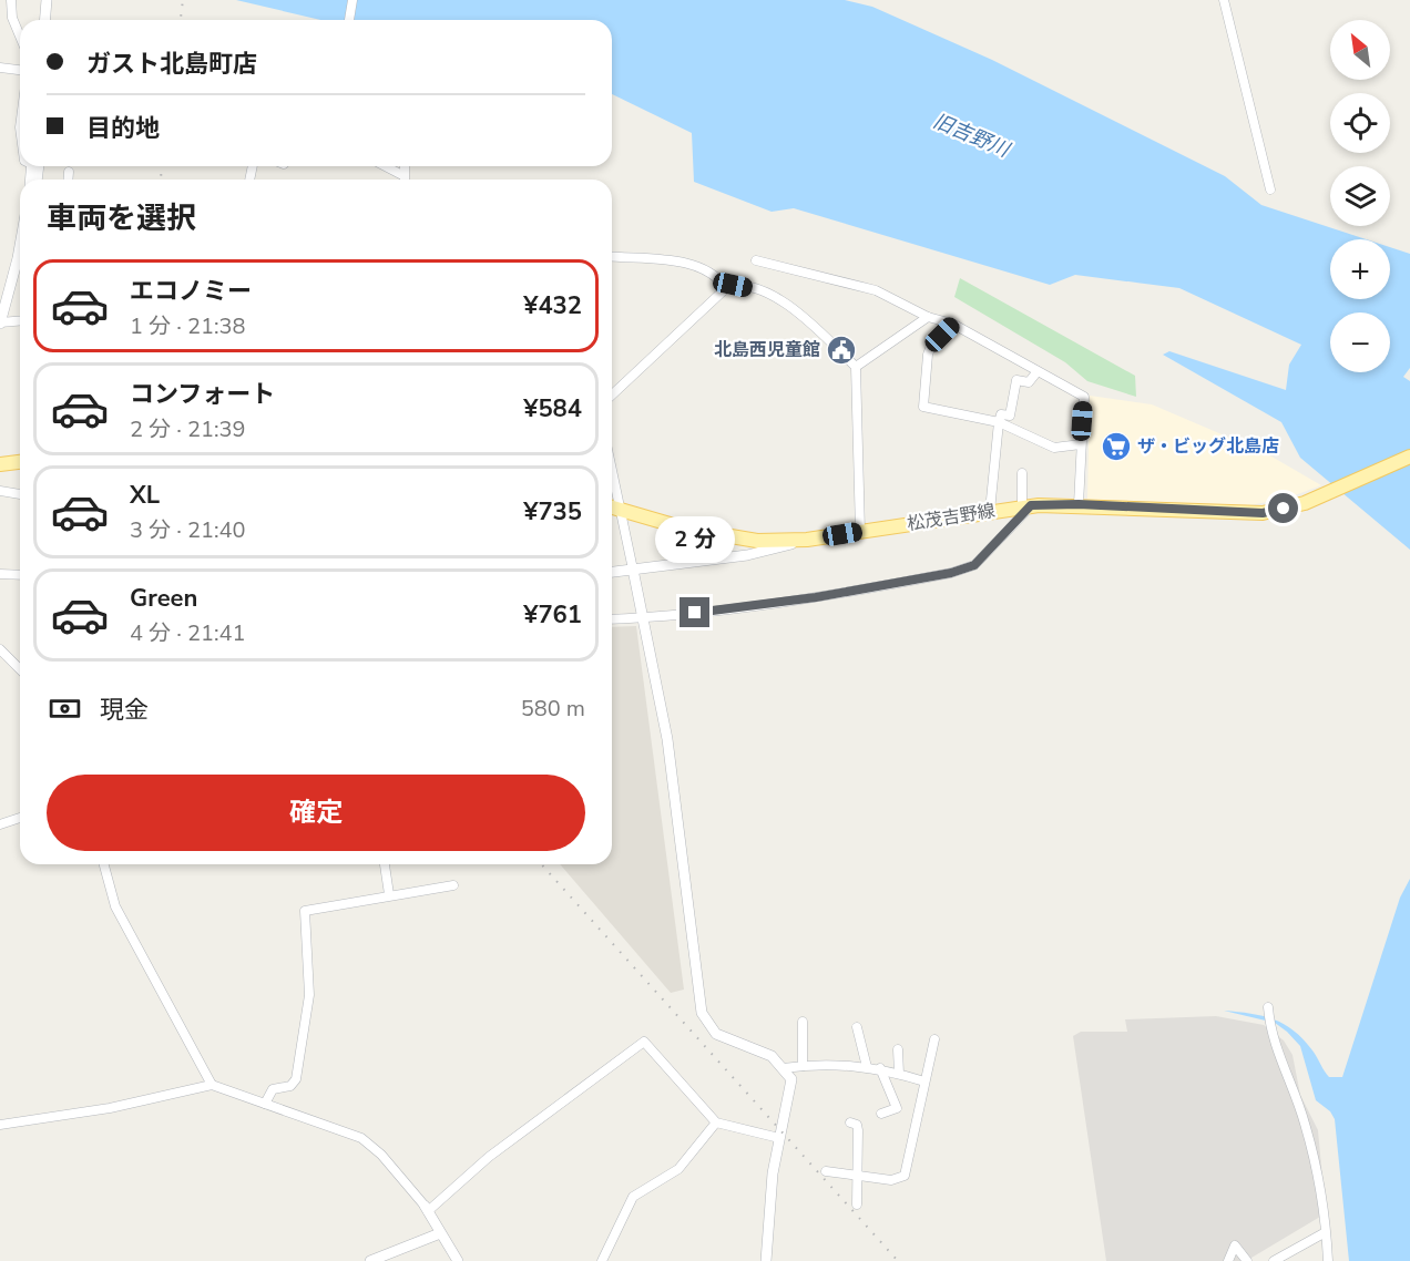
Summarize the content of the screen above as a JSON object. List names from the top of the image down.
{
  "streets": {
    "main road": ["松茂吉野線"]
  },
  "water": ["旧吉野川"],
  "places": {
    "public building": ["北島西児童館"],
    "supermarket": ["ザ・ビッグ北島店"]
  },
  "north": "top left",
  "page": {
    "map_buttons": ["+", "−"],
    "banner": ["ガスト北島町店", "目的地"],
    "heading": "車両を選択",
    "list": [
      {
        "name": "エコノミー",
        "note": "1 分 · 21:38",
        "value": "¥432"
      },
      {
        "name": "コンフォート",
        "note": "2 分 · 21:39",
        "value": "¥584"
      },
      {
        "name": "XL",
        "note": "3 分 · 21:40",
        "value": "¥735"
      },
      {
        "name": "Green",
        "note": "4 分 · 21:41",
        "value": "¥761"
      }
    ],
    "bubble": "2 分",
    "pay": ["現金", "580 m"],
    "buttons": "確定"
  }
}
